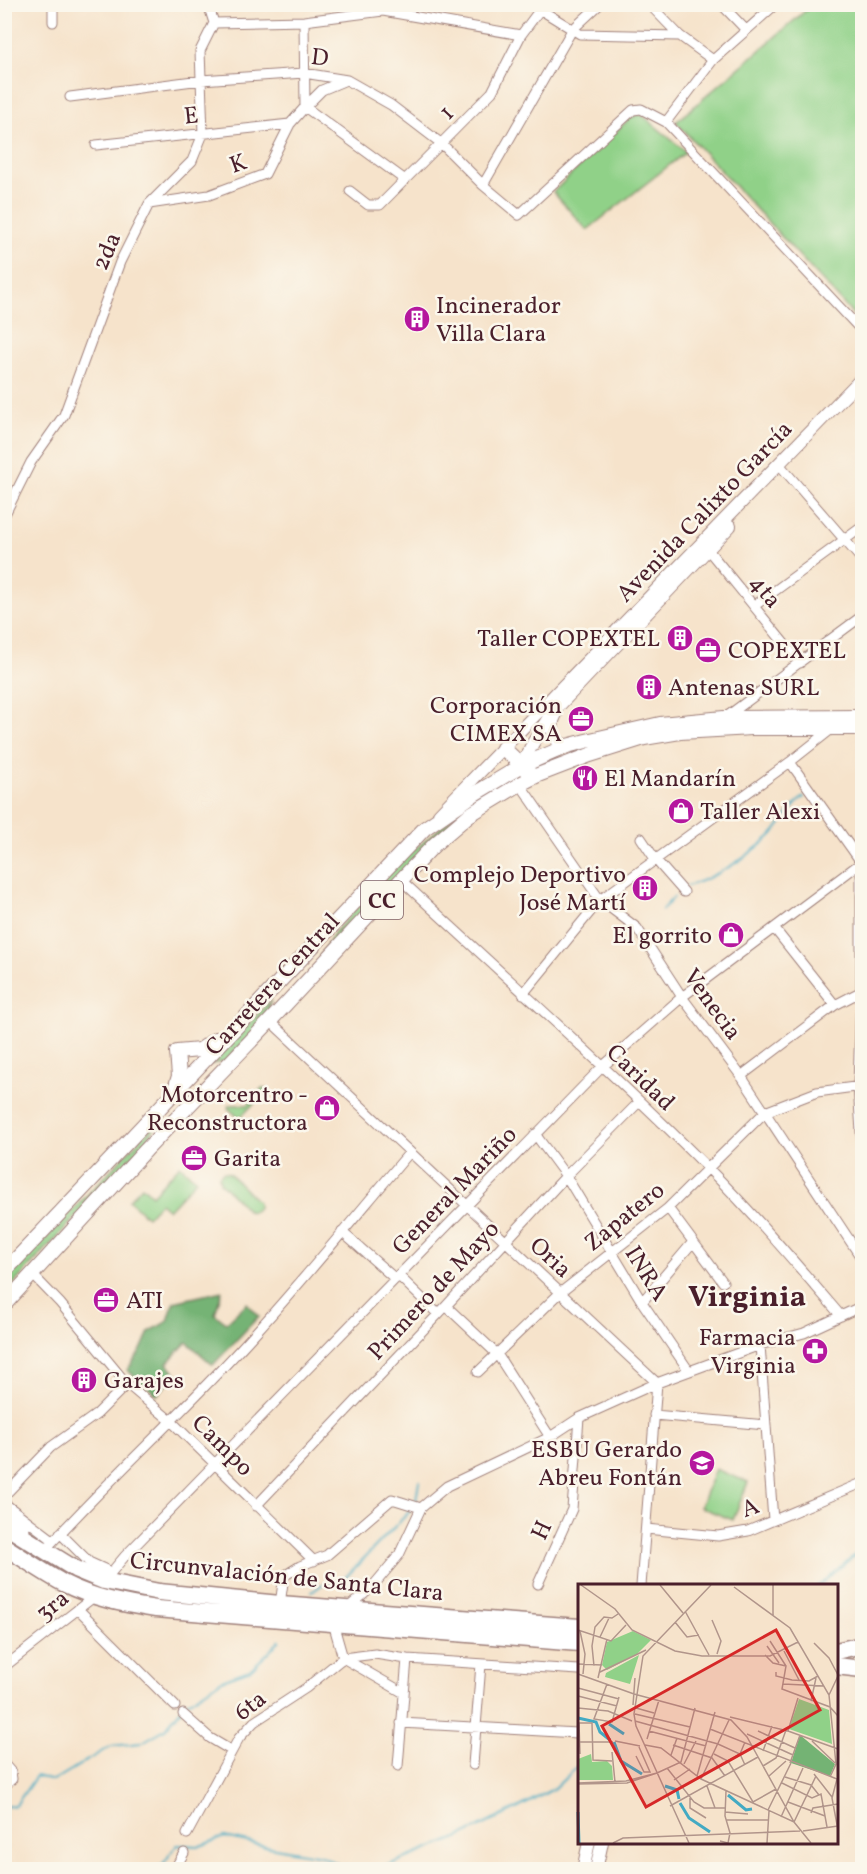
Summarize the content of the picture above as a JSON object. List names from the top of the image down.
{
  "streets": {
    "highway": ["Circunvalación de Santa Clara"],
    "main road": ["Avenida Calixto García", "CC", "Carretera Central"],
    "street": [
      "D",
      "1",
      "E",
      "K",
      "2da",
      "4ta",
      "Venecia",
      "Caridad",
      "General Mariño",
      "Zapatero",
      "Oria",
      "INRA",
      "Primero de Mayo",
      "Campo",
      "A",
      "H",
      "3ra",
      "6ta"
    ]
  },
  "crossings": [
    ["D", "1"],
    ["D", "K"],
    ["D", "2da"],
    ["E", "K"],
    ["E", "2da"],
    ["K", "2da"],
    ["Avenida Calixto García", "4ta"],
    ["Avenida Calixto García", "Carretera Central"],
    ["Carretera Central", "Venecia"],
    ["Carretera Central", "Caridad"],
    ["Carretera Central", "Oria"],
    ["Carretera Central", "Campo"],
    ["Venecia", "General Mariño"],
    ["Venecia", "Zapatero"],
    ["Caridad", "General Mariño"],
    ["Caridad", "Zapatero"],
    ["Caridad", "Primero de Mayo"],
    ["General Mariño", "Oria"],
    ["General Mariño", "INRA"],
    ["General Mariño", "Campo"],
    ["General Mariño", "Circunvalación de Santa Clara"],
    ["Zapatero", "Oria"],
    ["Zapatero", "INRA"],
    ["Oria", "Primero de Mayo"],
    ["INRA", "Primero de Mayo"],
    ["Primero de Mayo", "Campo"],
    ["Circunvalación de Santa Clara", "3ra"]
  ],
  "districts": ["Virginia"],
  "places": {
    "building": [
      "Incinerador Villa Clara",
      "Taller COPEXTEL",
      "Antenas SURL",
      "Complejo Deportivo José Martí",
      "Garajes"
    ],
    "office": [
      "COPEXTEL",
      "Corporación CIMEX SA",
      "Garita",
      "ATI"
    ],
    "restaurant": ["El Mandarín"],
    "shop": ["Taller Alexi", "El gorrito", "Motorcentro - Reconstructora"],
    "pharmacy": ["Farmacia Virginia"],
    "school or university": ["ESBU Gerardo Abreu Fontán"]
  }
}
